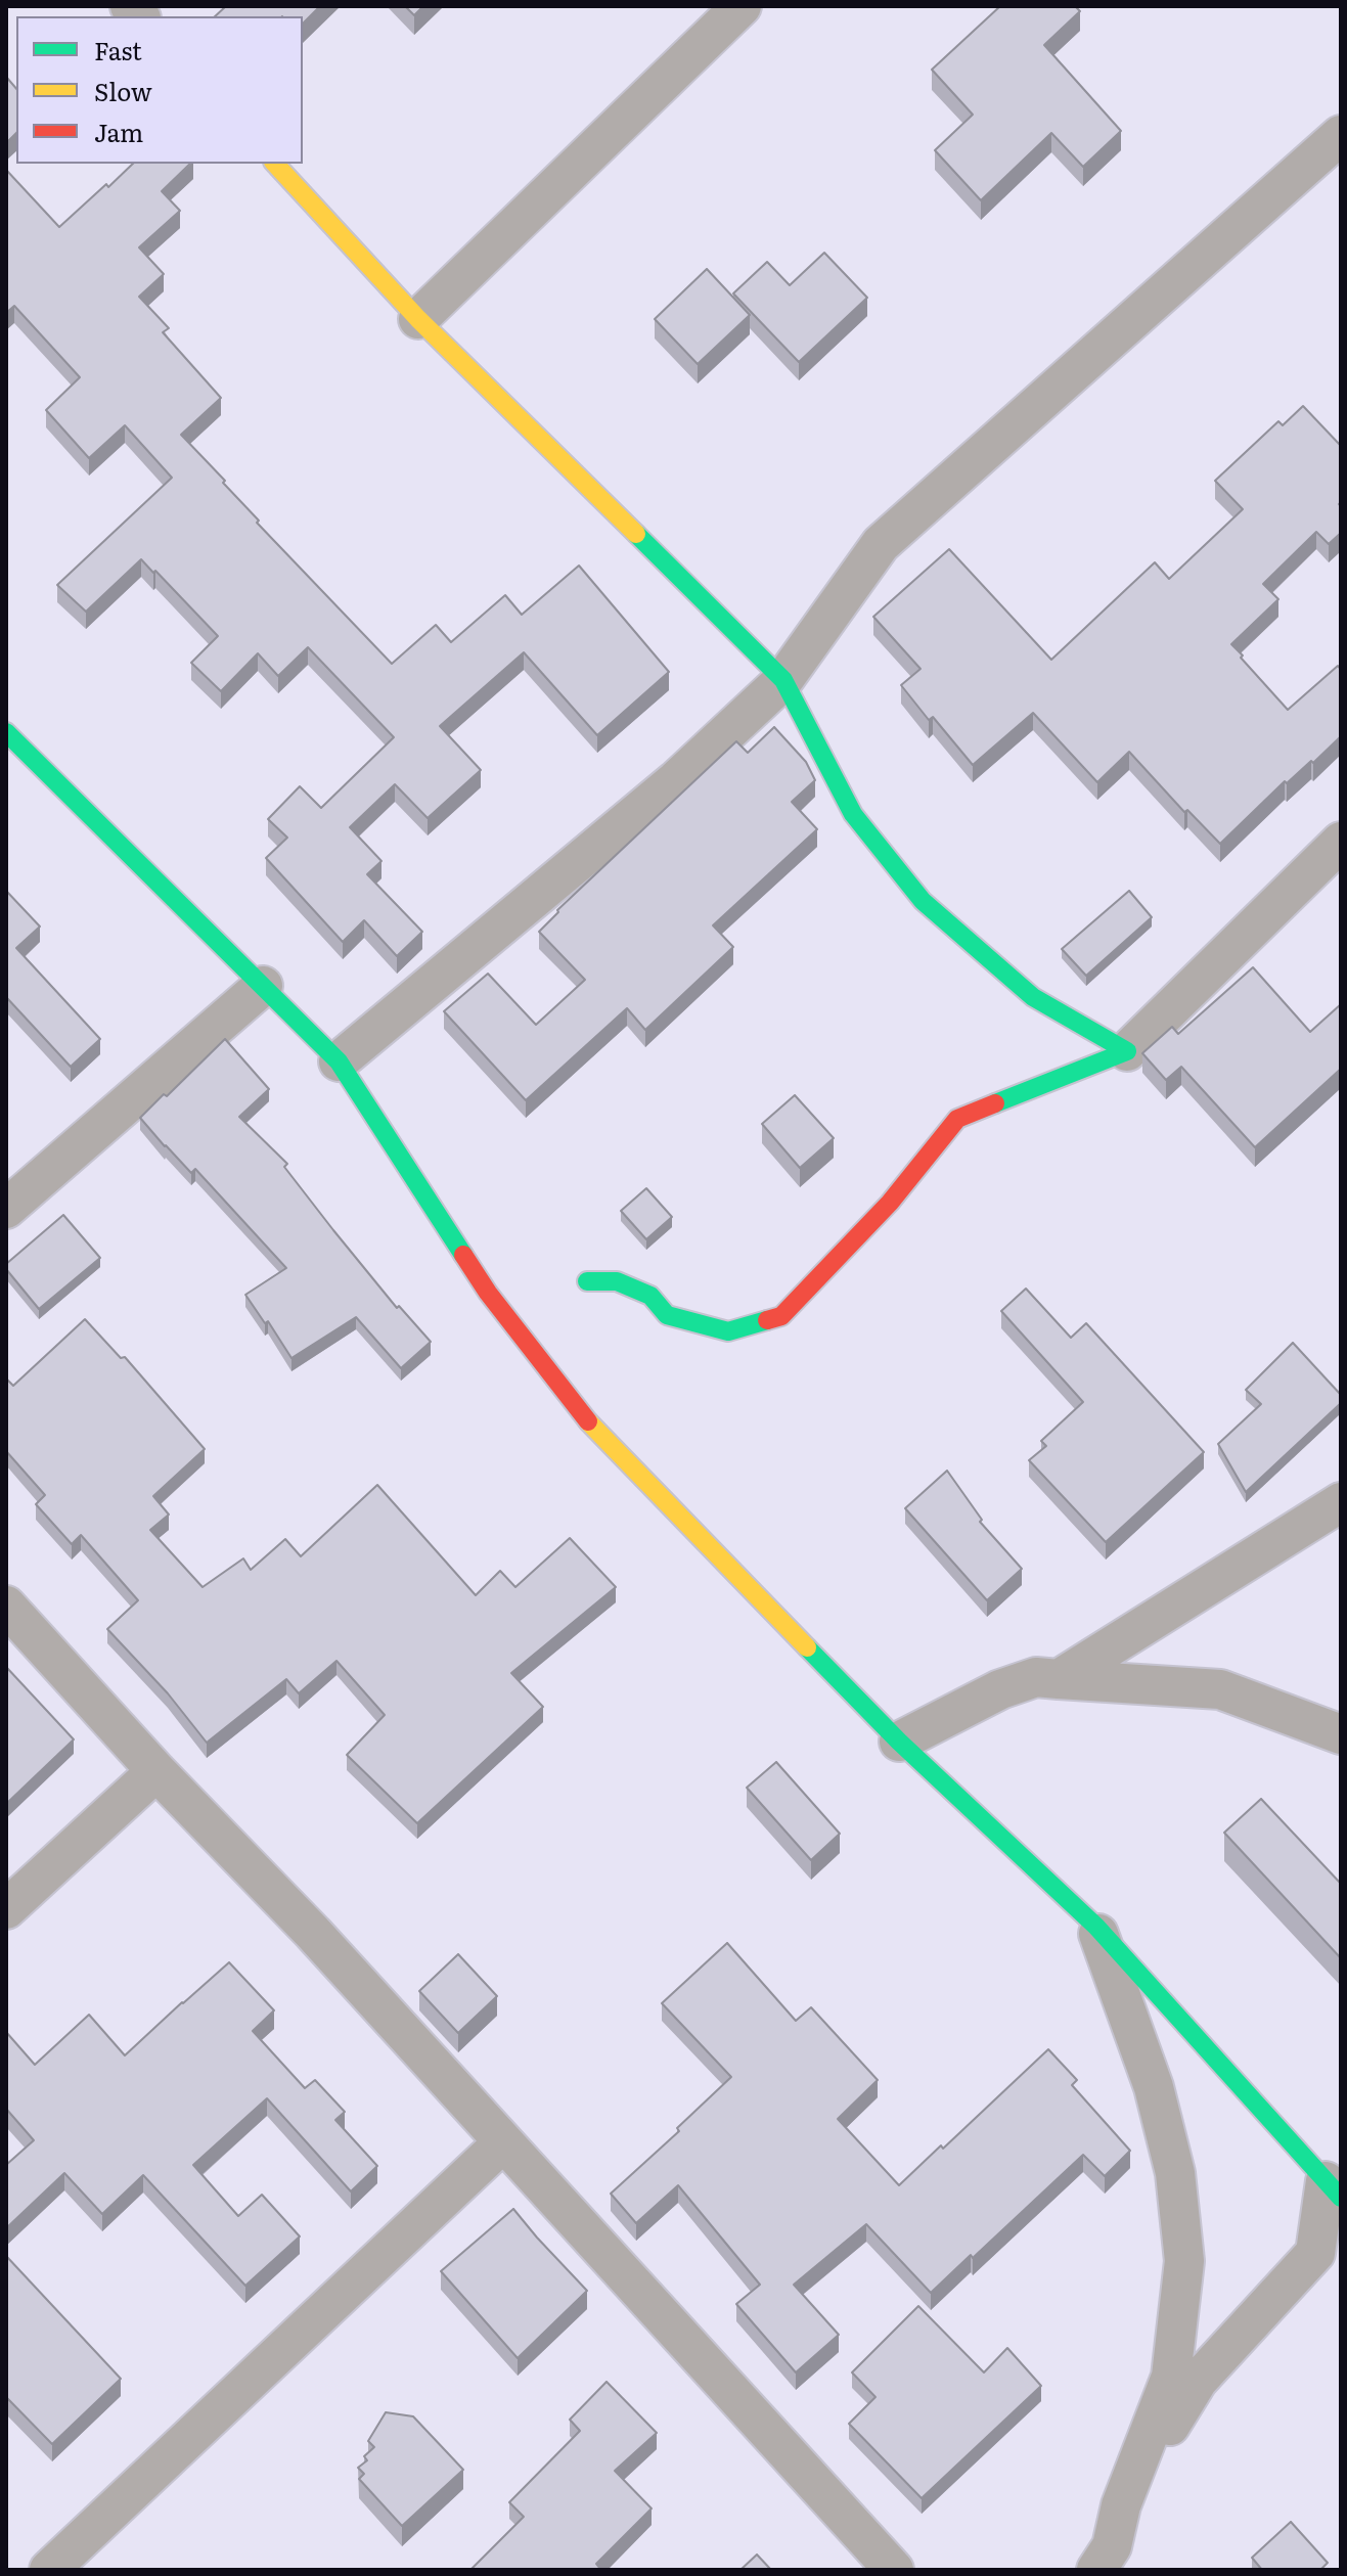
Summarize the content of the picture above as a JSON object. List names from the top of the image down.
{
  "legend": ["Fast", "Slow", "Jam"]
}
